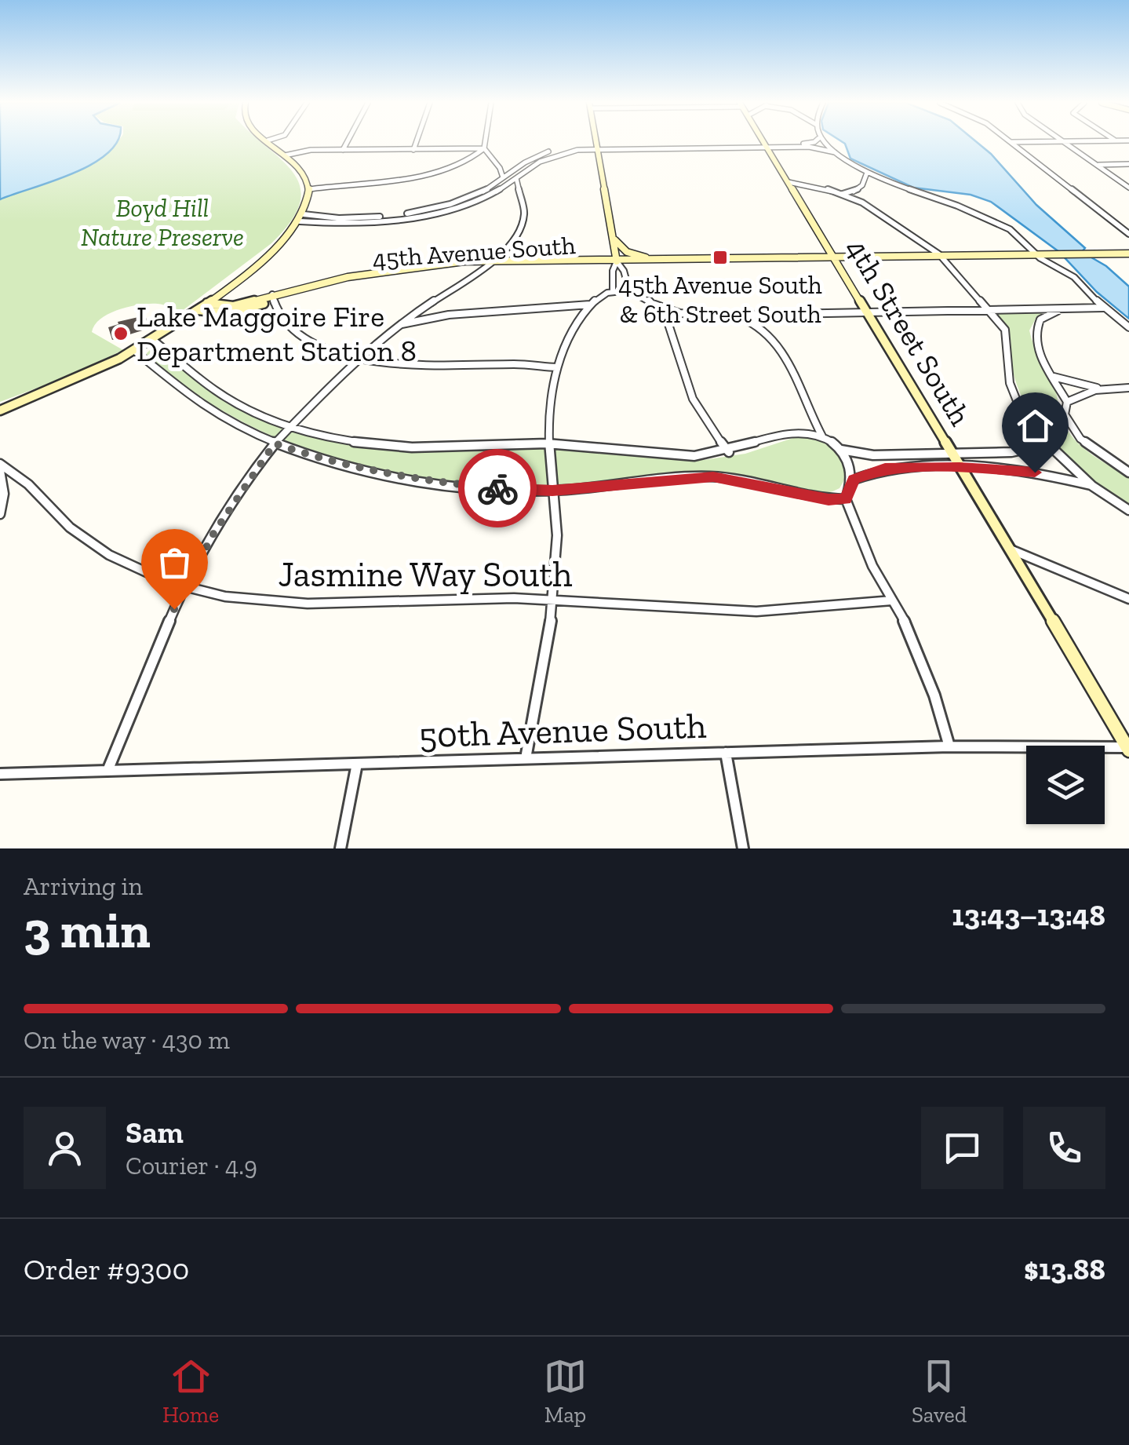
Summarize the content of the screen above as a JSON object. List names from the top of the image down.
{
  "streets": {
    "street": [
      "45th Avenue South",
      "4th Street South",
      "Jasmine Way South",
      "50th Avenue South"
    ]
  },
  "crossings": [
    ["45th Avenue South", "4th Street South"],
    ["4th Street South", "50th Avenue South"]
  ],
  "parks": ["Boyd Hill Nature Preserve"],
  "places": {
    "transit": ["45th Avenue South & 6th Street South"],
    "other": ["Lake Maggoire Fire Department Station 8"]
  },
  "page": {
    "heading": ["3 min", "Arriving in", "13:43–13:48"],
    "panel": [
      "Sam",
      "Courier · 4.9",
      "Order #9300",
      "$13.88"
    ],
    "bar": "On the way · 430 m",
    "tabs": ["Home", "Map", "Saved"]
  }
}
